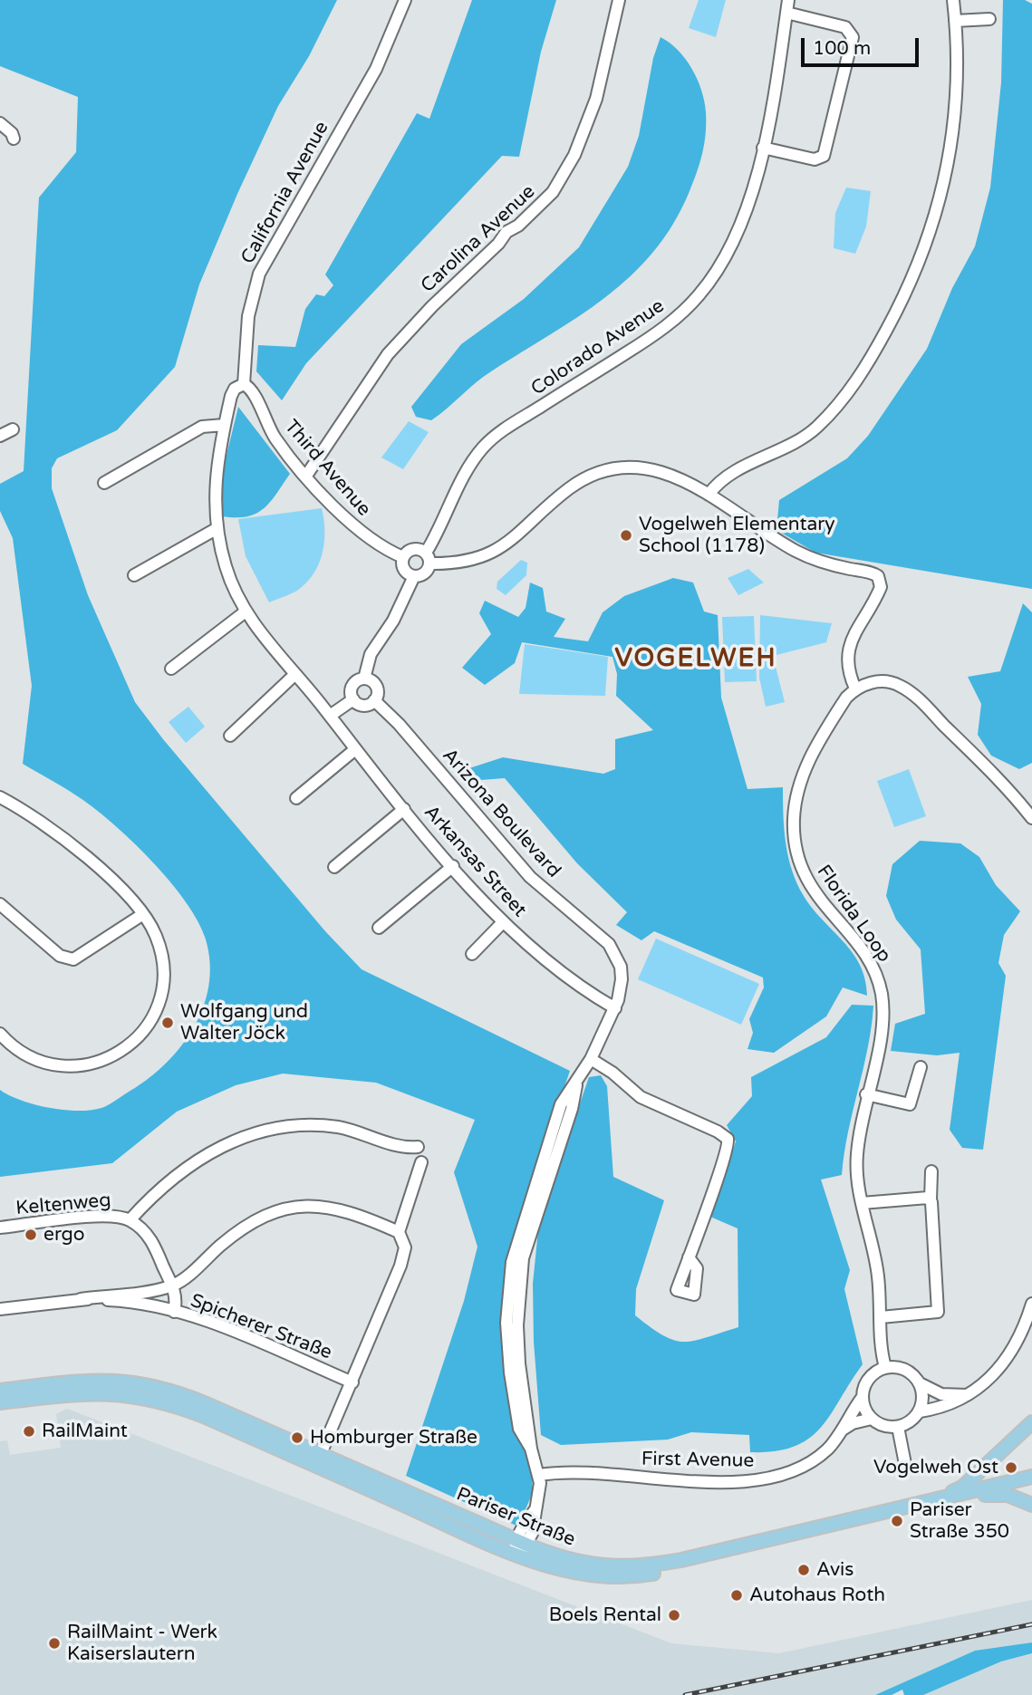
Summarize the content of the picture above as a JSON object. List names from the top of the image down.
{
  "streets": {
    "main road": ["Pariser Straße"],
    "street": [
      "California Avenue",
      "Carolina Avenue",
      "Colorado Avenue",
      "Third Avenue",
      "Arizona Boulevard",
      "Arkansas Street",
      "Florida Loop",
      "Keltenweg",
      "Spicherer Straße",
      "First Avenue"
    ]
  },
  "crossings": [
    ["California Avenue", "Third Avenue"],
    ["California Avenue", "Arkansas Street"],
    ["Carolina Avenue", "Third Avenue"],
    ["Colorado Avenue", "Third Avenue"],
    ["Arizona Boulevard", "Arkansas Street"],
    ["Arizona Boulevard", "First Avenue"],
    ["Arizona Boulevard", "Pariser Straße"],
    ["Florida Loop", "First Avenue"],
    ["Keltenweg", "Spicherer Straße"]
  ],
  "districts": ["VOGELWEH"],
  "places": [
    "Vogelweh Elementary School (1178)",
    "Wolfgang und Walter Jöck",
    "ergo",
    "RailMaint",
    "Homburger Straße",
    "Vogelweh Ost",
    "Pariser Straße 350",
    "Avis",
    "Autohaus Roth",
    "Boels Rental",
    "RailMaint - Werk Kaiserslautern"
  ],
  "scale_bar": "100 m"
}
